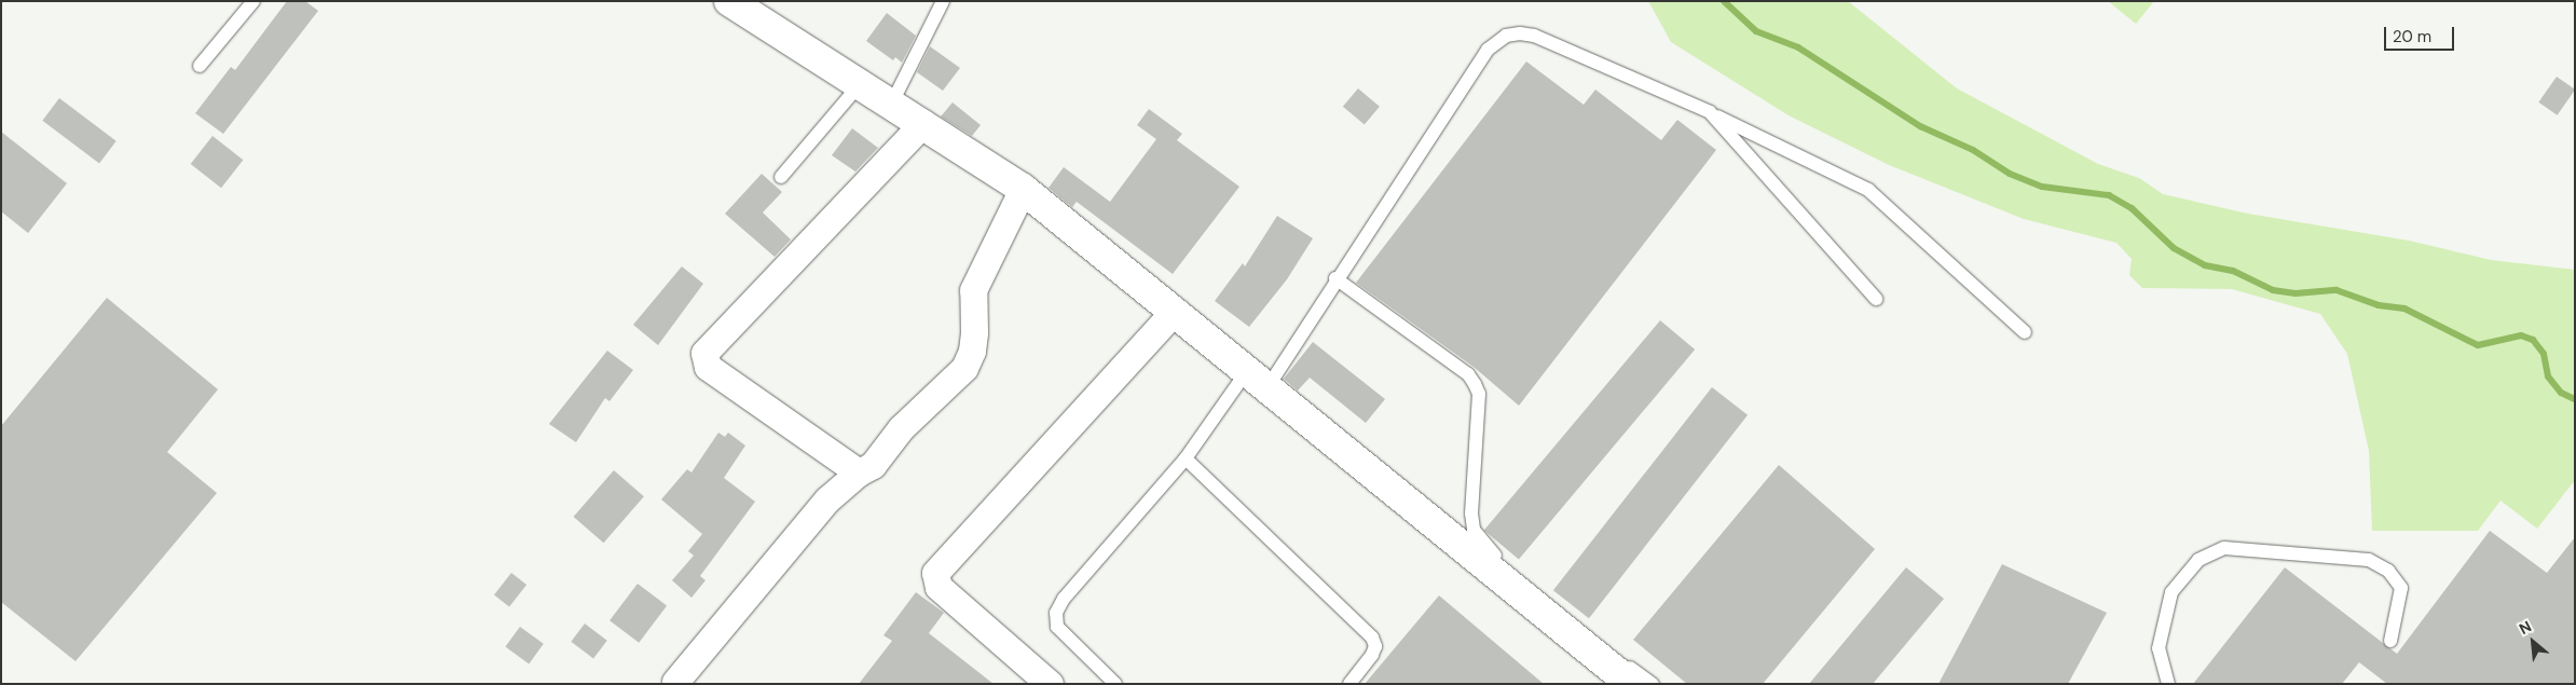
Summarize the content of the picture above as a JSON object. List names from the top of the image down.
{
  "scale_bar": "20 m",
  "north": "top left"
}
